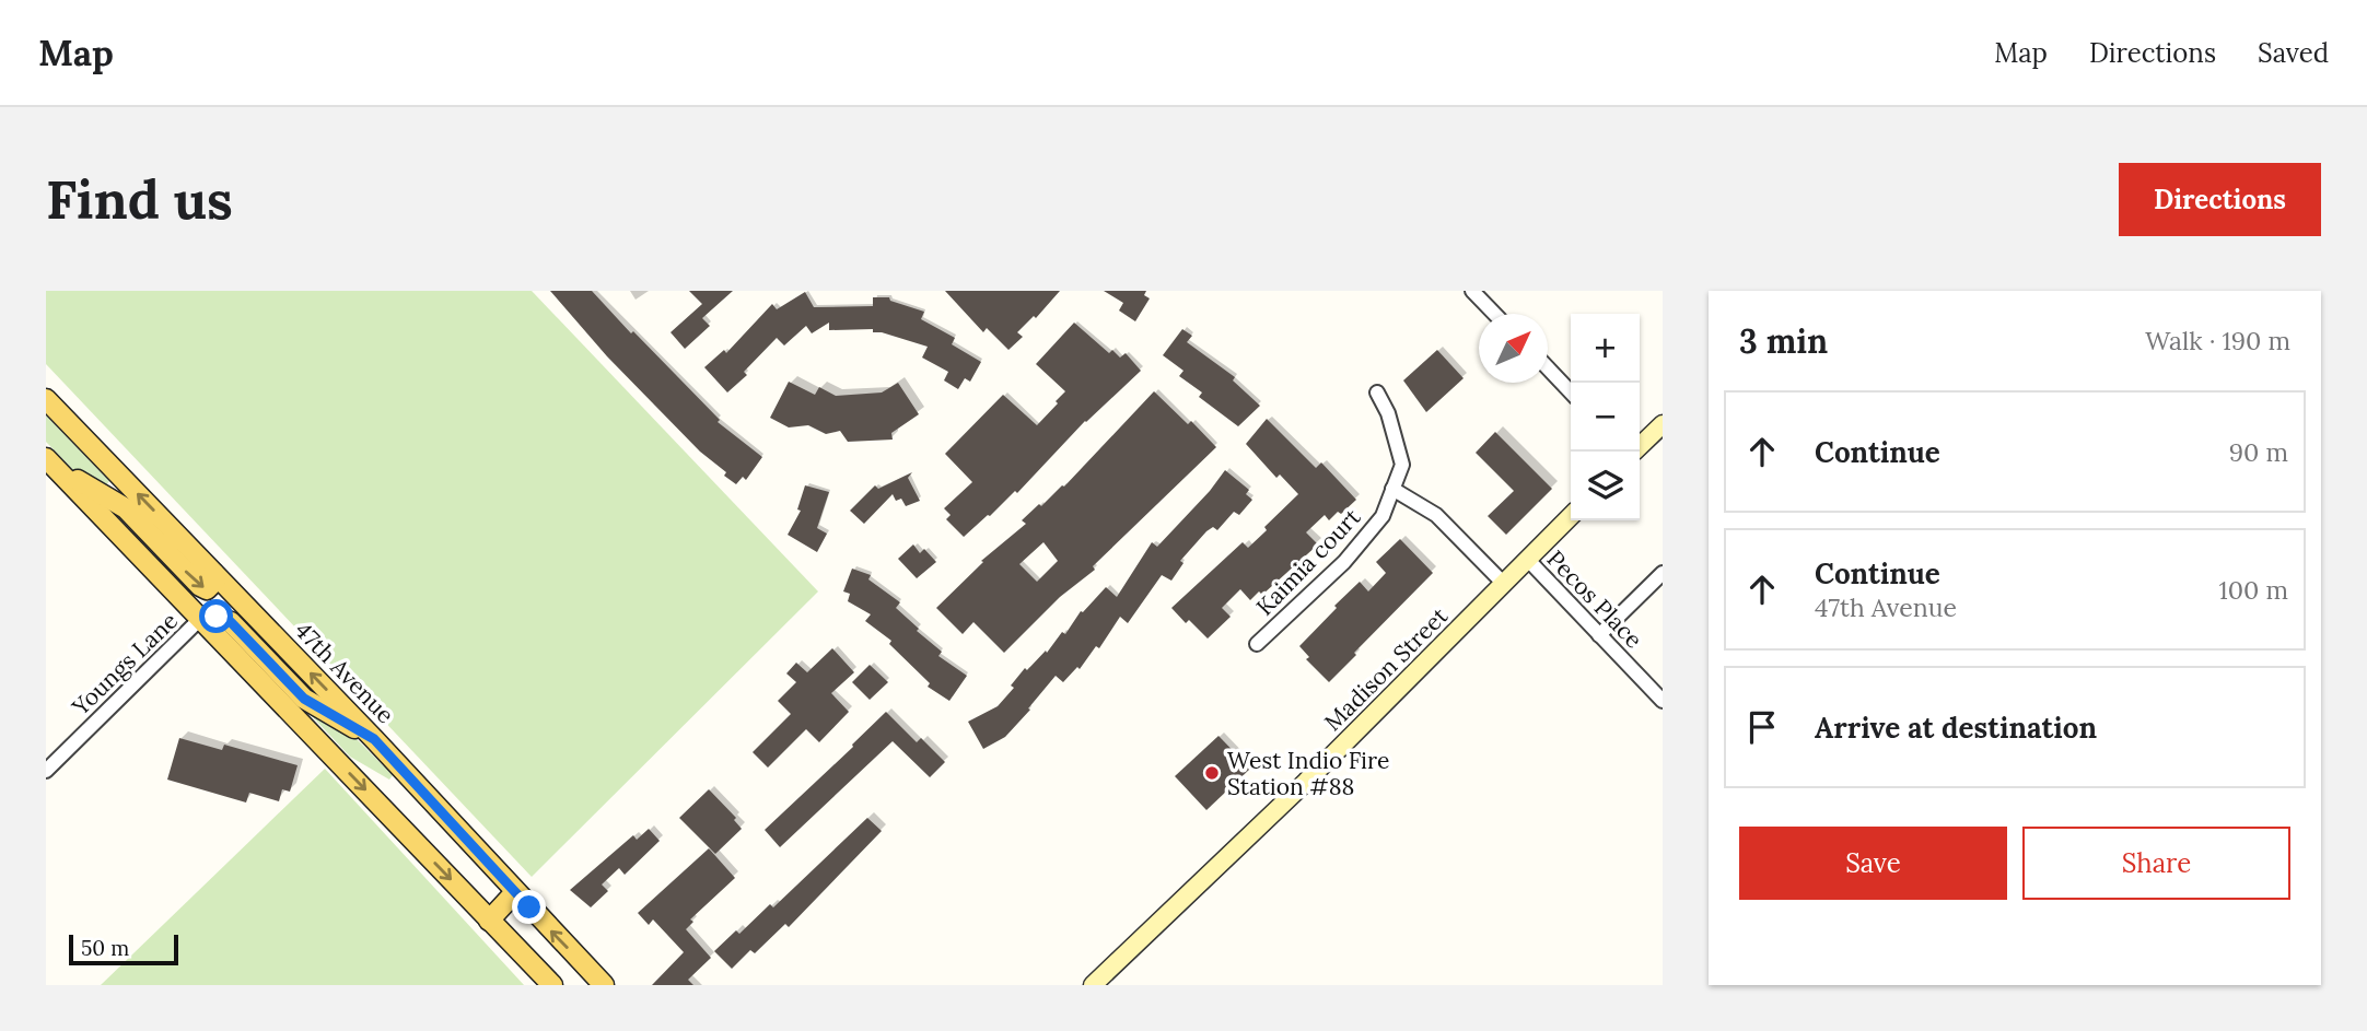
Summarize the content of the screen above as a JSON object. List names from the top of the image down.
{
  "streets": {
    "main road": ["Madison Street", "47th Avenue"],
    "street": ["Kaimia court", "Pecos Place", "Youngs Lane"]
  },
  "crossings": [
    ["Pecos Place", "Madison Street"]
  ],
  "places": ["West Indio Fire Station #88"],
  "scale_bar": "50 m",
  "north": "top right",
  "page": {
    "header": "Map",
    "nav": ["Map", "Directions", "Saved"],
    "buttons": [
      "Directions",
      ["Save", "Share"]
    ],
    "title": "Find us",
    "heading": ["3 min", "Walk · 190 m"],
    "map_buttons": ["+", "−"],
    "list": [
      ["Continue", "90 m"],
      ["Continue", "47th Avenue", "100 m"],
      "Arrive at destination"
    ],
    "scale": "50 m"
  }
}
